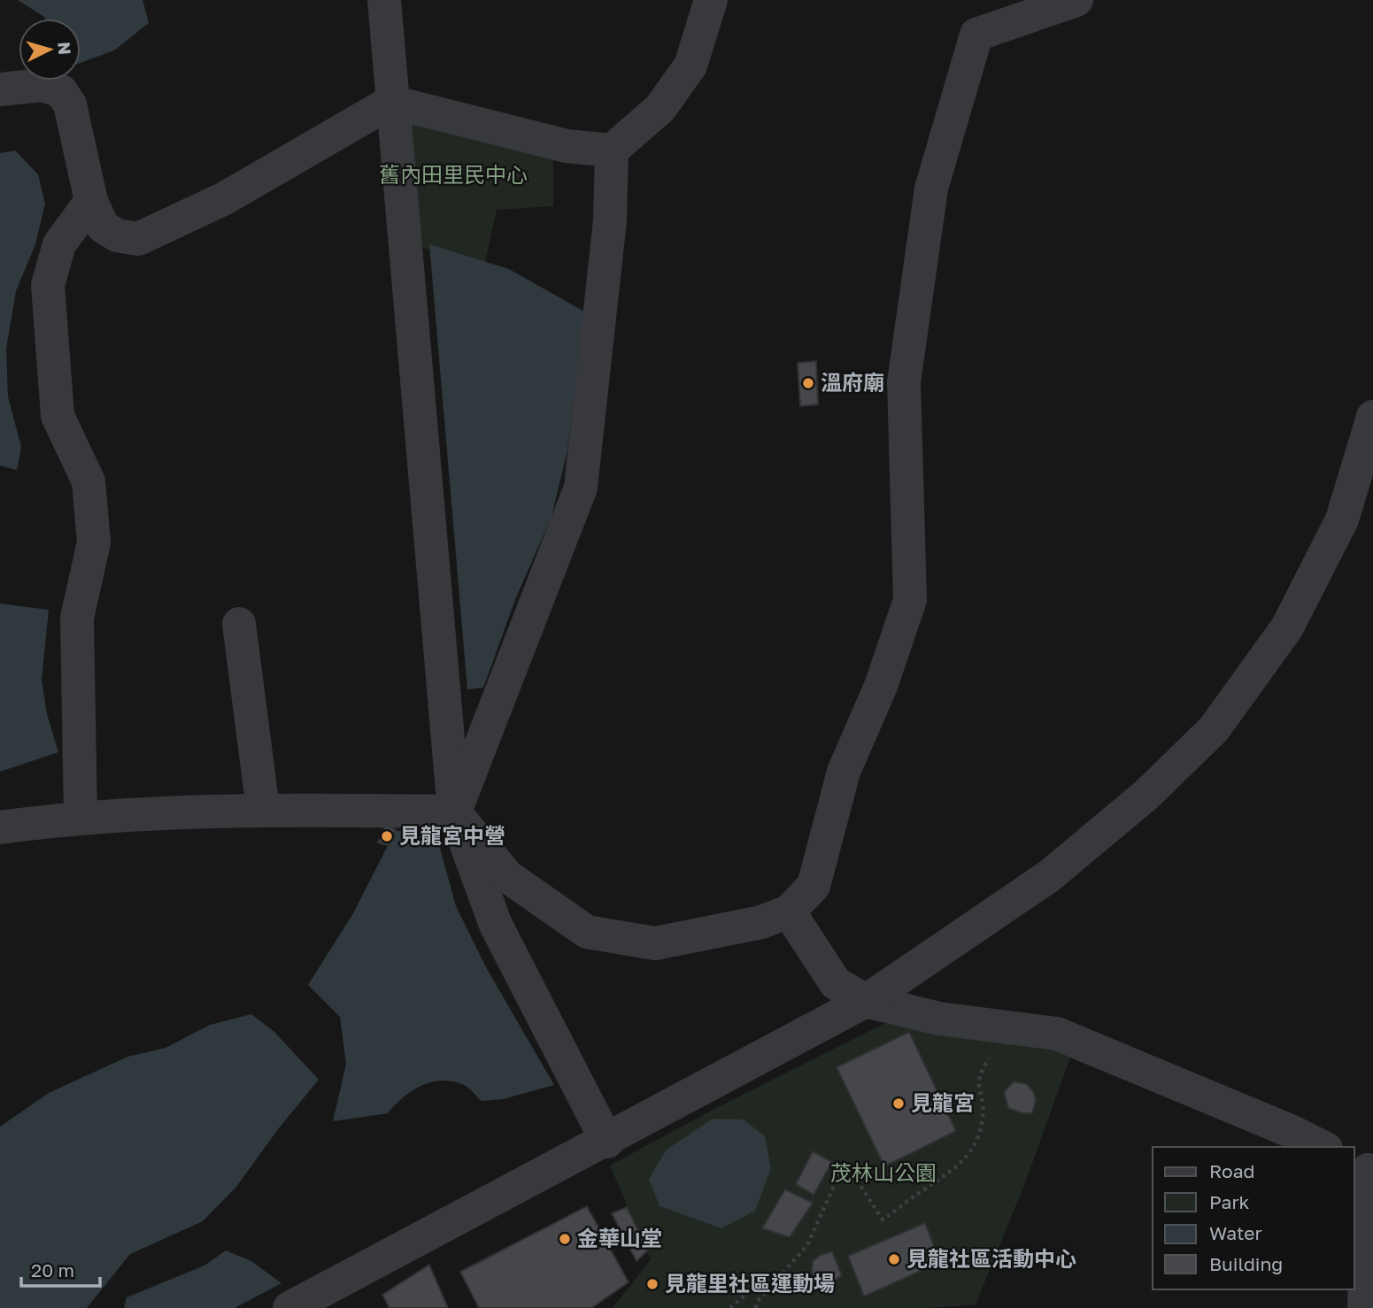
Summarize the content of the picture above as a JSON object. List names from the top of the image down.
{
  "parks": ["舊內田里民中心", "茂林山公園"],
  "places": [
    "溫府廟",
    "見龍宮中營",
    "見龍宮",
    "金華山堂",
    "見龍社區活動中心",
    "見龍里社區運動場"
  ],
  "legend": [
    "Road",
    "Park",
    "Water",
    "Building"
  ],
  "scale_bar": "20 m",
  "north": "right"
}
